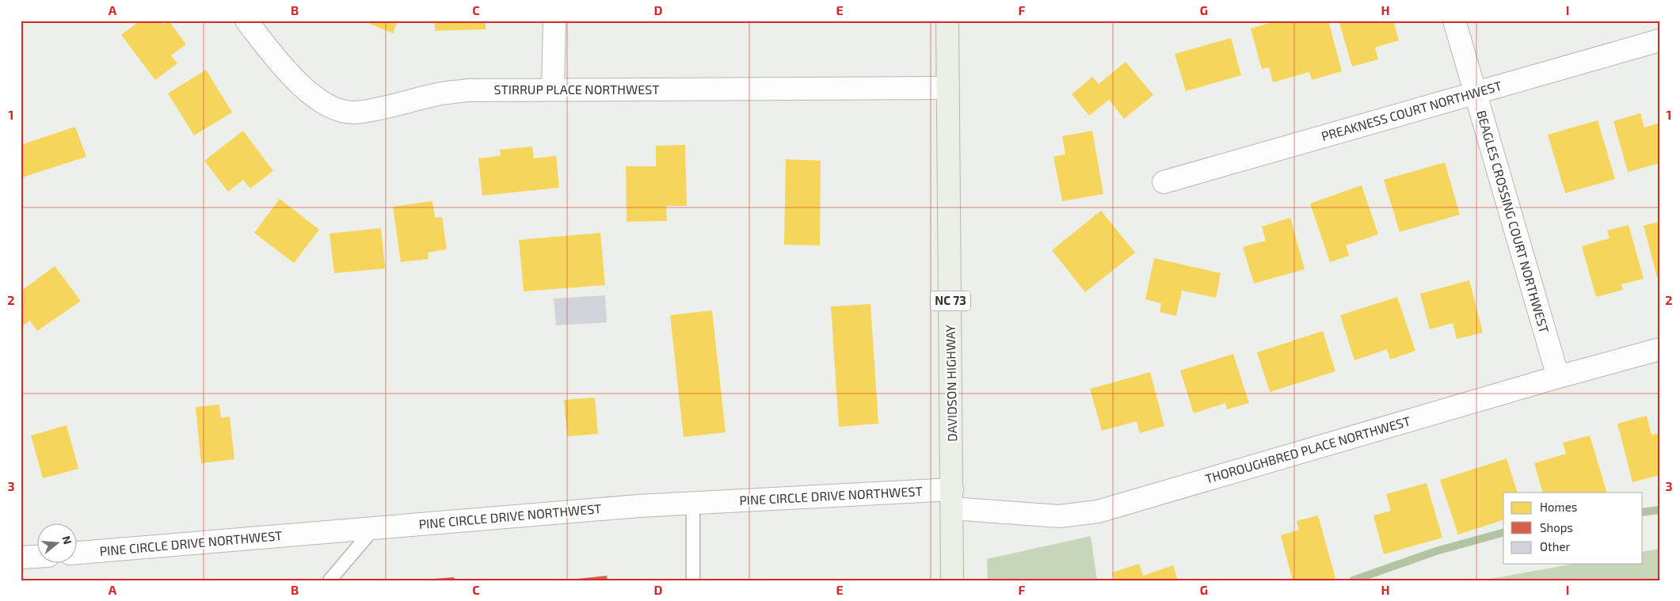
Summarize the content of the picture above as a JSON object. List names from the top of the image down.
{
  "streets": {
    "main road": ["NC 73", "DAVIDSON HIGHWAY"],
    "street": [
      "STIRRUP PLACE NORTHWEST",
      "PREAKNESS COURT NORTHWEST",
      "BEAGLES CROSSING COURT NORTHWEST",
      "THOROUGHBRED PLACE NORTHWEST",
      "PINE CIRCLE DRIVE NORTHWEST"
    ]
  },
  "crossings": [
    ["STIRRUP PLACE NORTHWEST", "DAVIDSON HIGHWAY"],
    ["PREAKNESS COURT NORTHWEST", "BEAGLES CROSSING COURT NORTHWEST"],
    ["BEAGLES CROSSING COURT NORTHWEST", "THOROUGHBRED PLACE NORTHWEST"],
    ["DAVIDSON HIGHWAY", "THOROUGHBRED PLACE NORTHWEST"],
    ["DAVIDSON HIGHWAY", "PINE CIRCLE DRIVE NORTHWEST"],
    ["THOROUGHBRED PLACE NORTHWEST", "PINE CIRCLE DRIVE NORTHWEST"]
  ],
  "legend": ["Homes", "Shops", "Other"],
  "north": "right",
  "grid": {
    "columns": [
      "A",
      "B",
      "C",
      "D",
      "E",
      "F",
      "G",
      "H",
      "I"
    ],
    "rows": ["1", "2", "3"]
  }
}
